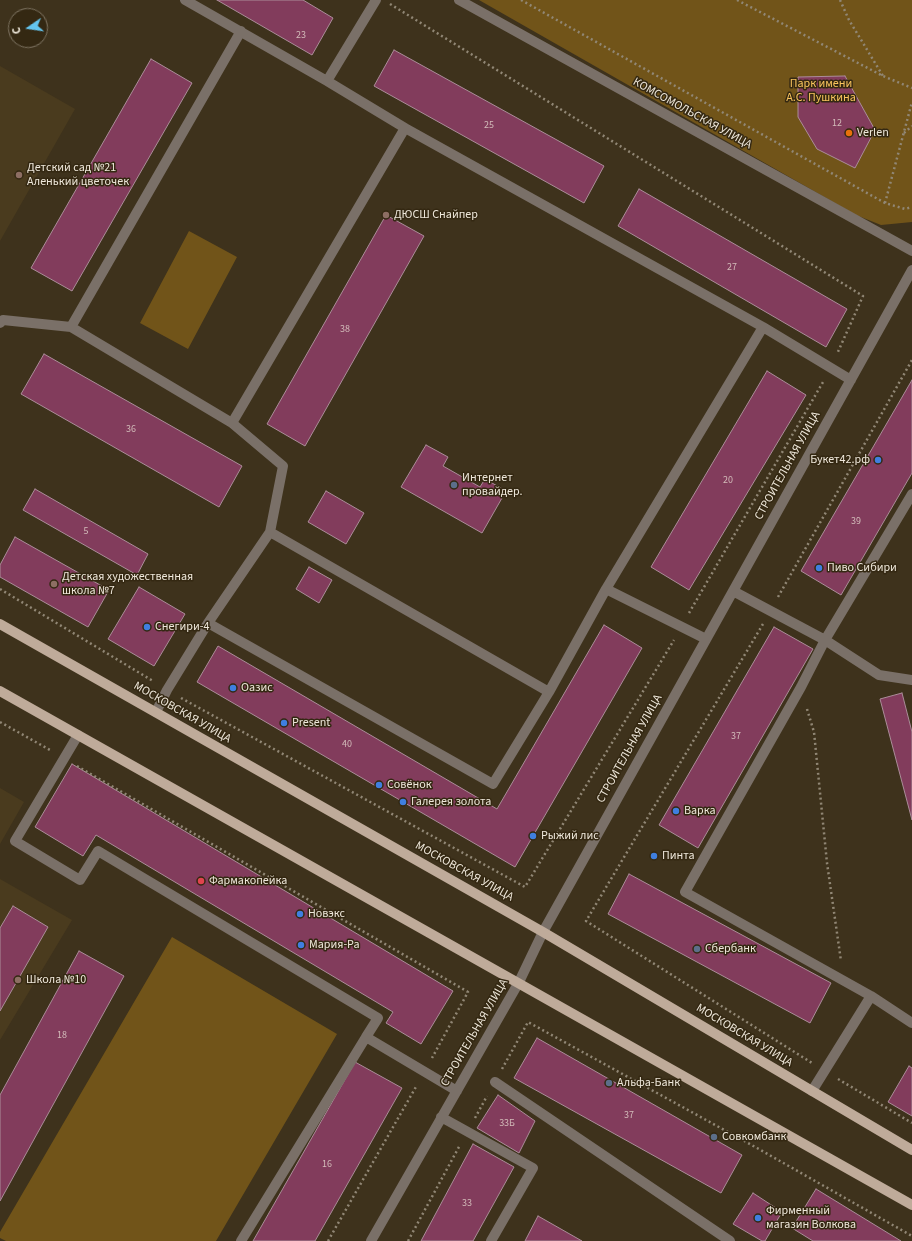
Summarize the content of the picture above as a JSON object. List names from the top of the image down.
{
  "streets": {
    "main road": ["МОСКОВСКАЯ УЛИЦА"],
    "street": ["КОМСОМОЛЬСКАЯ УЛИЦА", "СТРОИТЕЛЬНАЯ УЛИЦА"]
  },
  "crossings": [
    ["СТРОИТЕЛЬНАЯ УЛИЦА", "МОСКОВСКАЯ УЛИЦА"]
  ],
  "parks": ["Парк имени А.С. Пушкина"],
  "places": [
    "Verlen",
    "Детский сад №21 Аленький цветочек",
    "ДЮСШ Снайпер",
    "Букет42.рф",
    "Интернет провайдер.",
    "Пиво Сибири",
    "Детская художественная школа №7",
    "Снегири-4",
    "Оазис",
    "Present",
    "Совёнок",
    "Галерея золота",
    "Варка",
    "Рыжий лис",
    "Пинта",
    "Фармакопейка",
    "Новэкс",
    "Мария-Ра",
    "Сбербанк",
    "Школа №10",
    "Альфа-Банк",
    "Совкомбанк",
    "Фирменный магазин Волкова"
  ],
  "house_numbers": [
    "23",
    "12",
    "25",
    "27",
    "38",
    "36",
    "20",
    "39",
    "5",
    "37",
    "40",
    "18",
    "37",
    "33Б",
    "16",
    "33"
  ],
  "north": "left"
}
